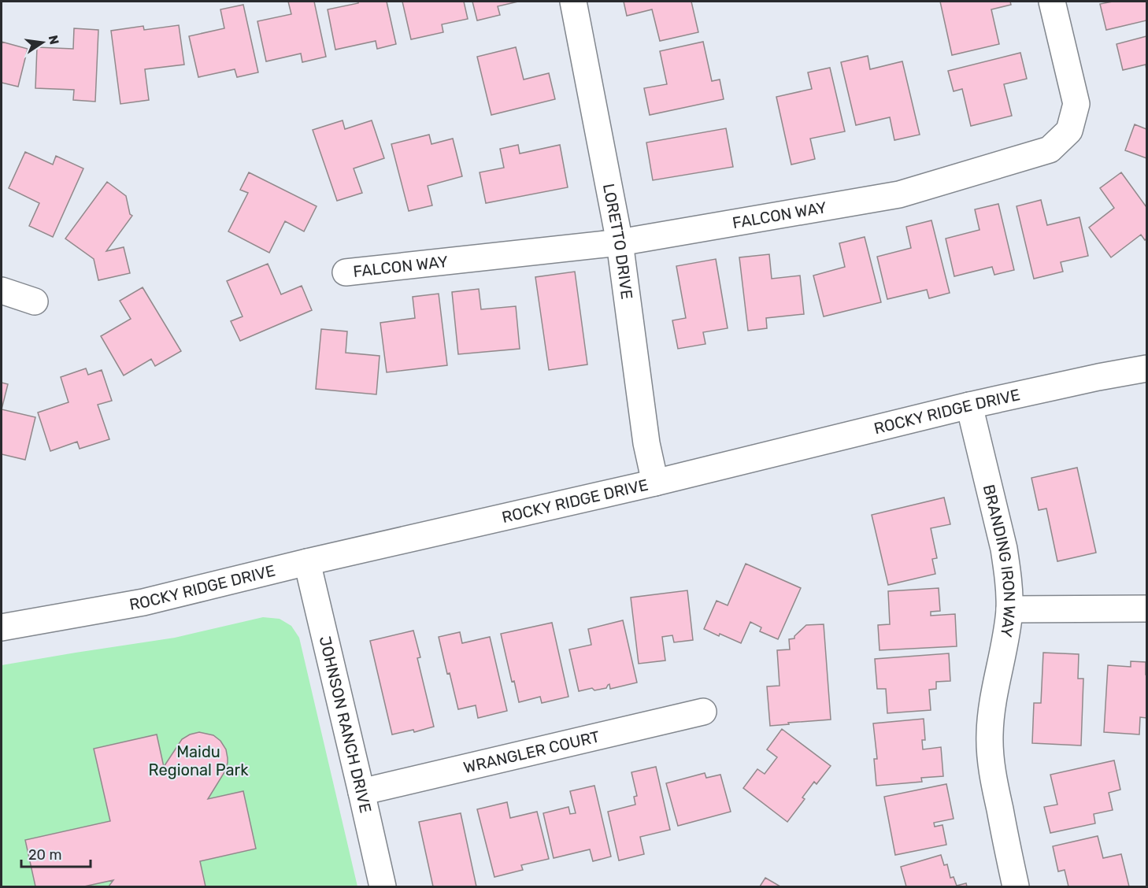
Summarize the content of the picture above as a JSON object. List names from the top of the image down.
{
  "streets": {
    "street": [
      "FALCON WAY",
      "LORETTO DRIVE",
      "ROCKY RIDGE DRIVE",
      "BRANDING IRON WAY",
      "JOHNSON RANCH DRIVE",
      "WRANGLER COURT"
    ]
  },
  "crossings": [
    ["FALCON WAY", "LORETTO DRIVE"],
    ["LORETTO DRIVE", "ROCKY RIDGE DRIVE"],
    ["ROCKY RIDGE DRIVE", "BRANDING IRON WAY"],
    ["ROCKY RIDGE DRIVE", "JOHNSON RANCH DRIVE"],
    ["JOHNSON RANCH DRIVE", "WRANGLER COURT"]
  ],
  "parks": ["Maidu Regional Park"],
  "scale_bar": "20 m",
  "north": "right"
}
